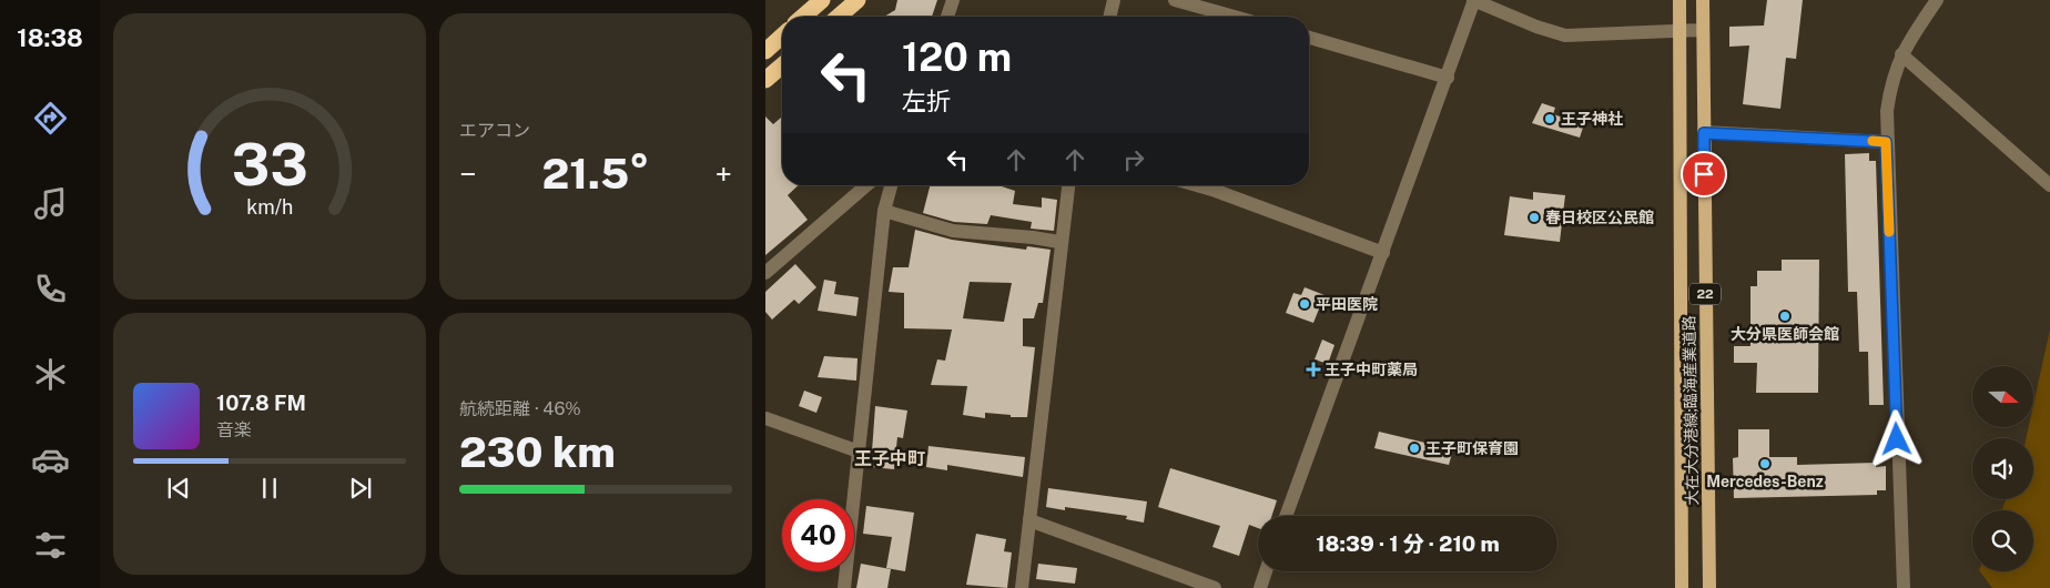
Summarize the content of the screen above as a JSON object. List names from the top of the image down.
{
  "streets": {
    "main road": ["22", "大在大分港線;臨海産業道路"]
  },
  "districts": ["王子中町"],
  "places": {
    "other": [
      "王子神社",
      "春日校区公民館",
      "平田医院",
      "大分県医師会館",
      "王子町保育園",
      "Mercedes-Benz"
    ],
    "health": ["王子中町薬局"]
  },
  "north": "right",
  "page": {
    "tabs": "18:38",
    "tile": [
      "エアコン",
      ["航続距離 · 46%", "230 km"]
    ],
    "turn": ["120 m", "左折"],
    "heat": ["−", "21.5°", "+"],
    "song": ["107.8 FM", "音楽"],
    "limit": "40",
    "trip": "18:39 · 1 分 · 210 m",
    "gauge": ["33", "km/h"]
  }
}
